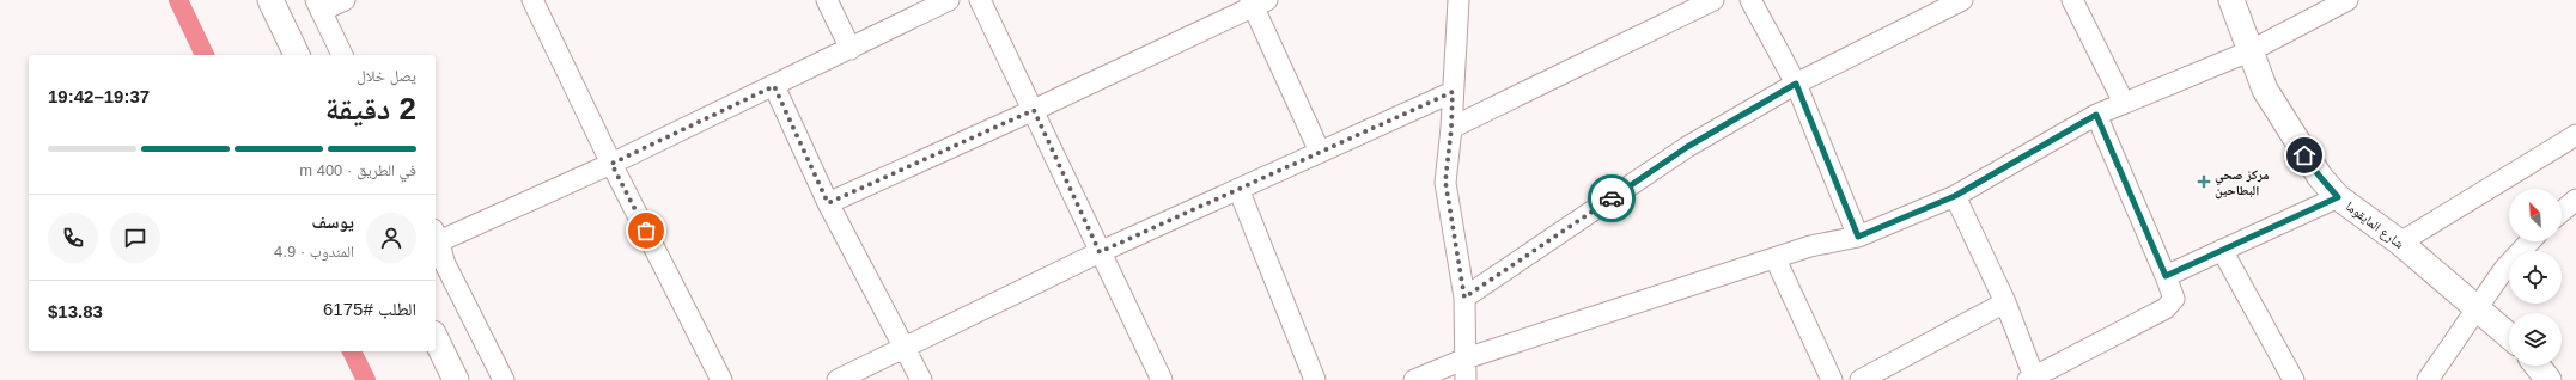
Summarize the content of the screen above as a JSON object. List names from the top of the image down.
{
  "streets": {
    "street": ["شارع المايقوما"]
  },
  "places": {
    "health": ["مركز صحي البطاحين"]
  },
  "north": "top left",
  "page": {
    "heading": ["2 دقيقة", "يصل خلال", "19:37–19:42"],
    "panel": [
      "يوسف",
      "المندوب · 4.9",
      "الطلب #6175",
      "$13.83"
    ],
    "bar": "في الطريق · 400 m"
  }
}
